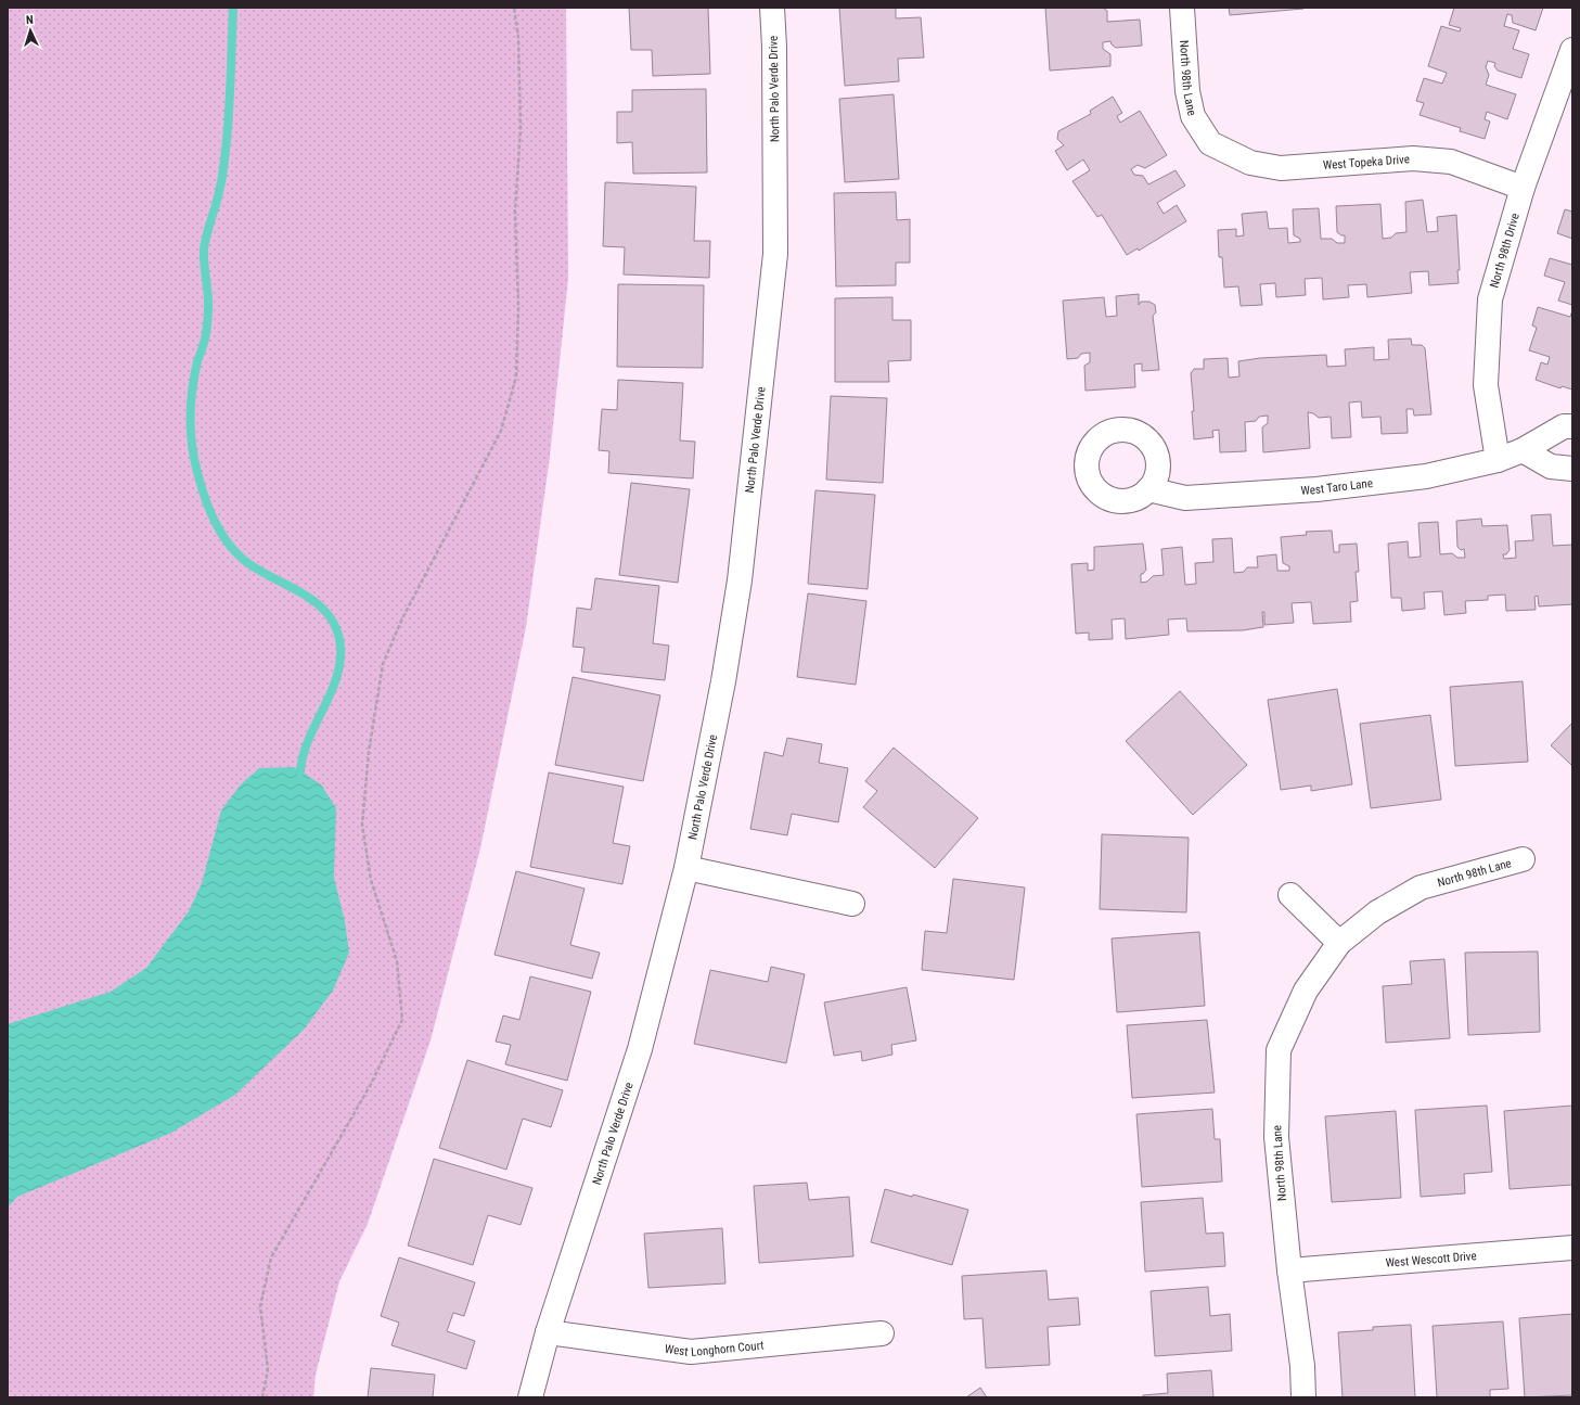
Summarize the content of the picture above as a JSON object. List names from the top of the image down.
{
  "streets": {
    "street": [
      "North 98th Lane",
      "North Palo Verde Drive",
      "West Topeka Drive",
      "North 98th Drive",
      "West Taro Lane",
      "West Wescott Drive",
      "West Longhorn Court"
    ]
  },
  "crossings": [
    ["North 98th Lane", "West Topeka Drive"],
    ["North 98th Lane", "West Wescott Drive"],
    ["North Palo Verde Drive", "West Longhorn Court"],
    ["West Topeka Drive", "North 98th Drive"],
    ["North 98th Drive", "West Taro Lane"]
  ],
  "north": "top"
}
